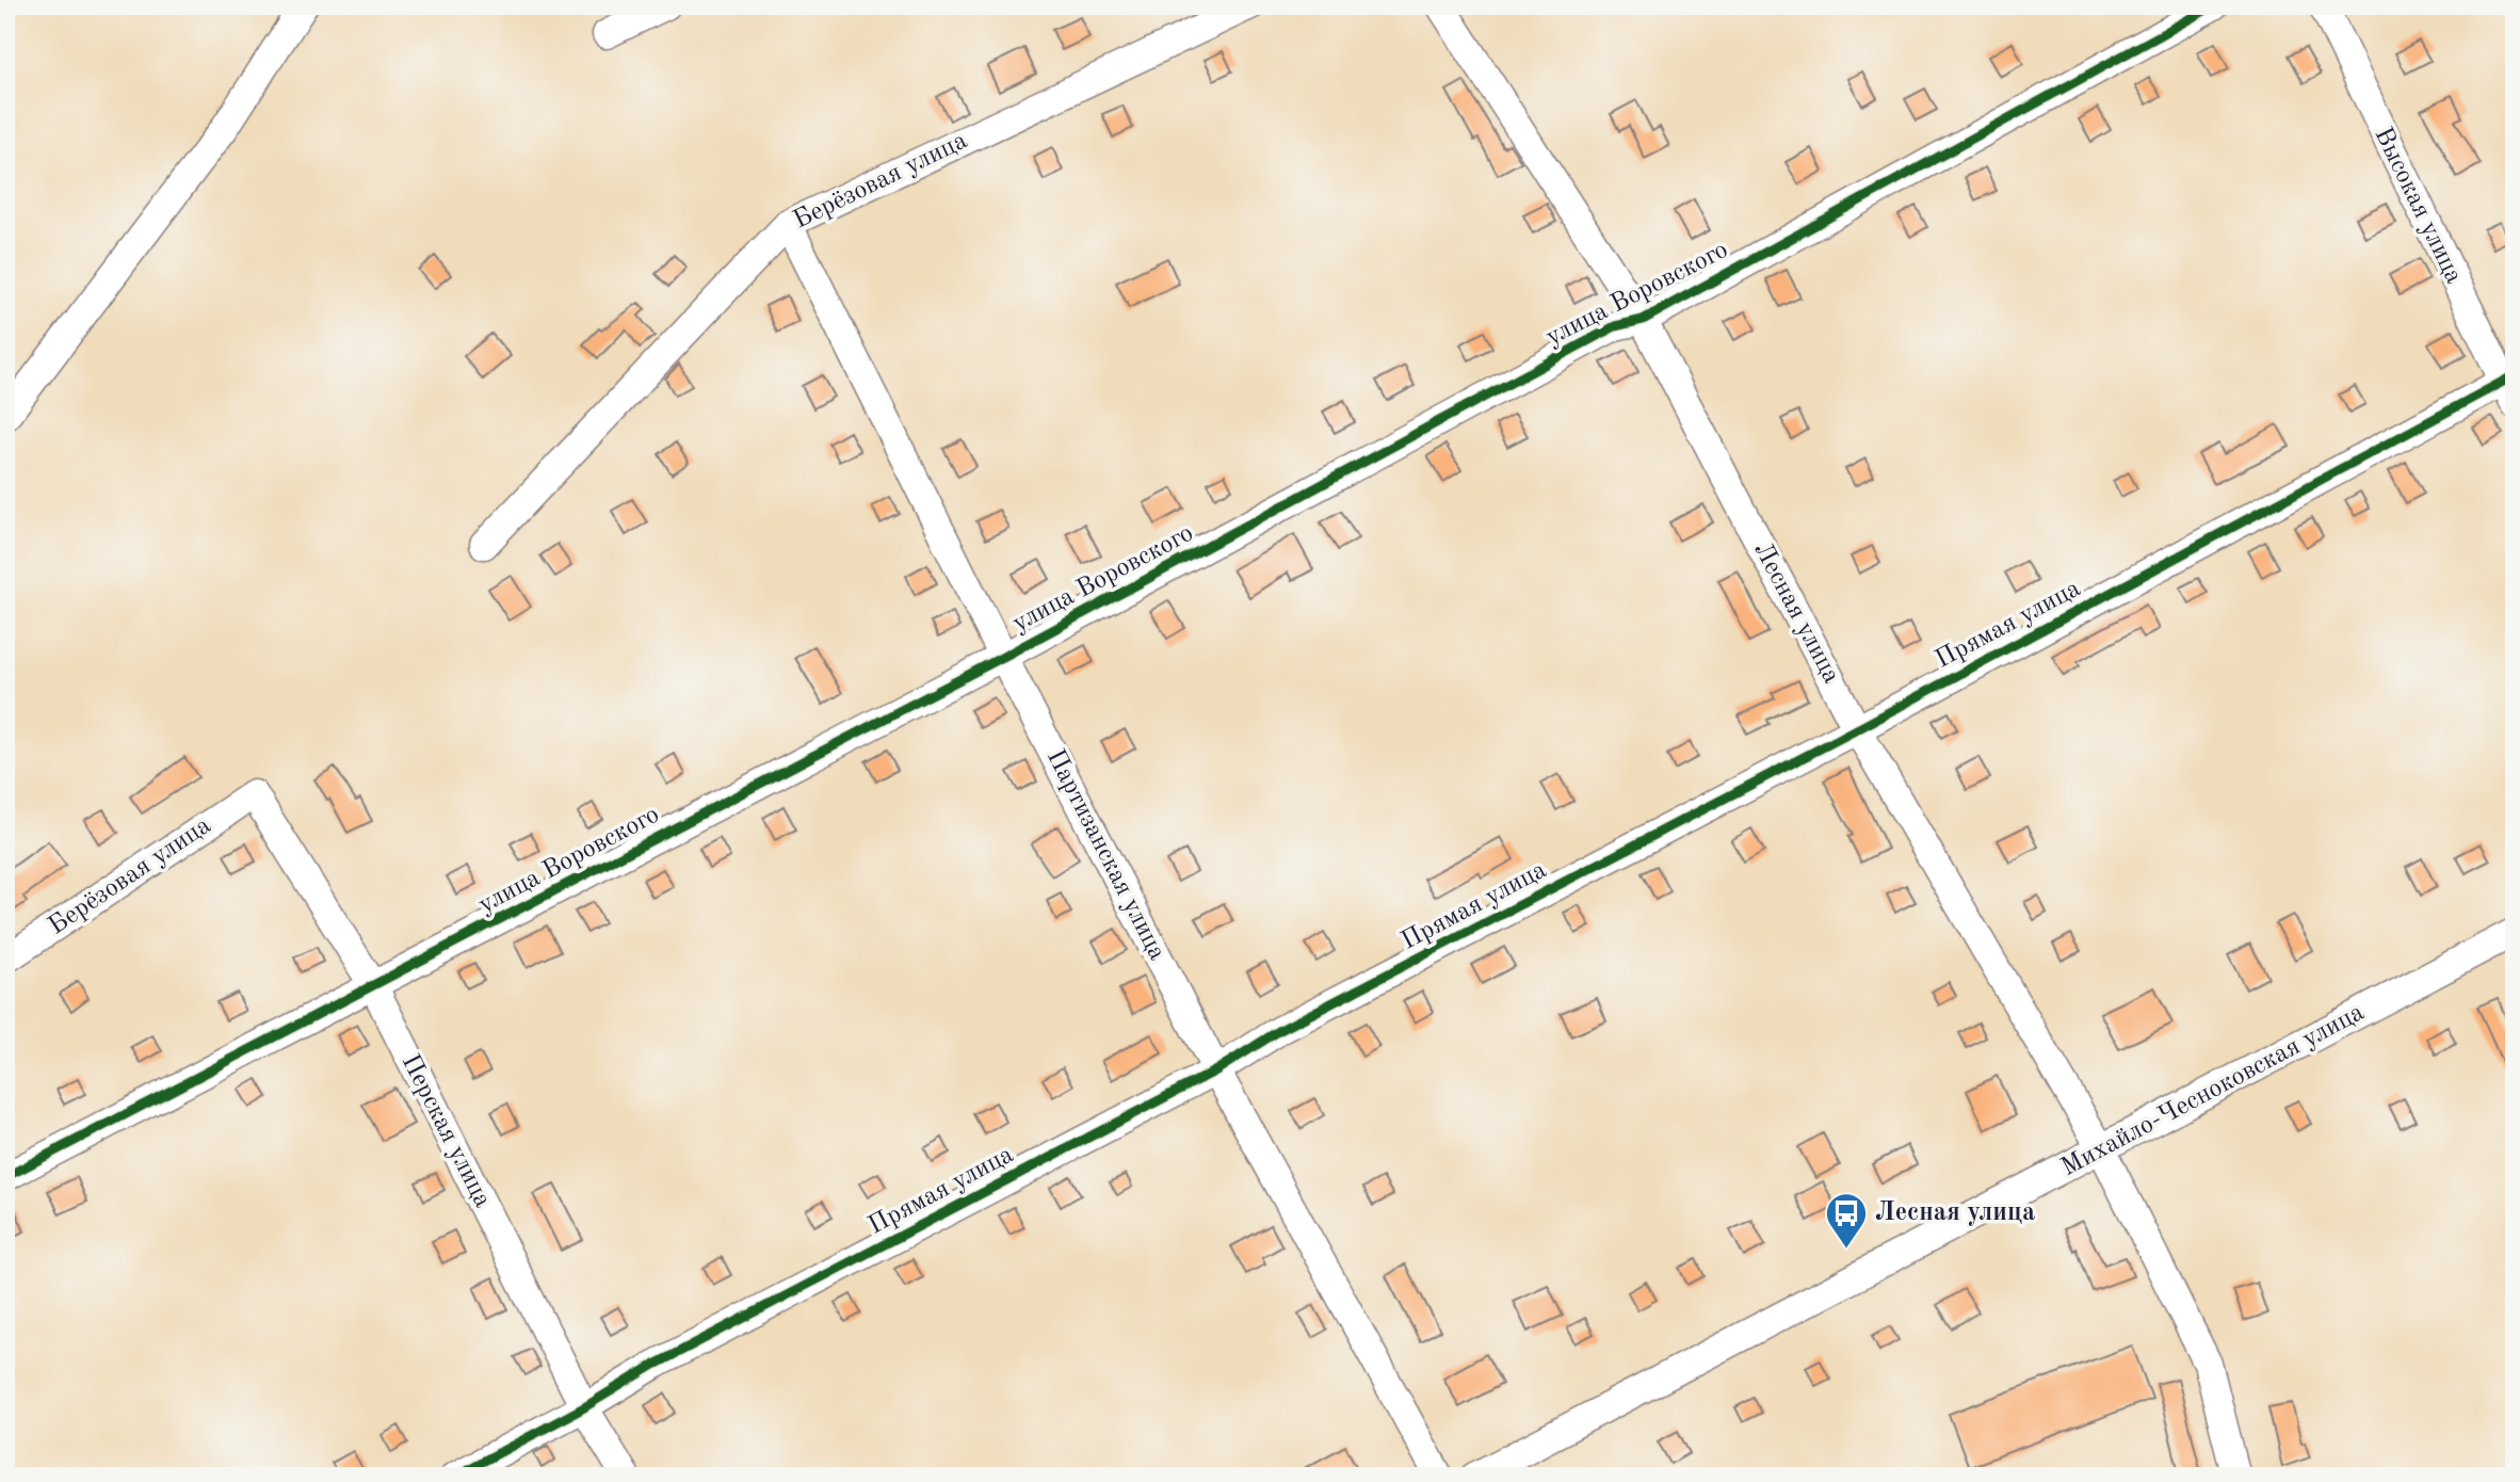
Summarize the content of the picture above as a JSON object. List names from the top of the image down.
{
  "streets": {
    "street": [
      "Берёзовая улица",
      "Высокая улица",
      "улица Воровского",
      "Лесная улица",
      "Прямая улица",
      "Партизанская улица",
      "Михайло-Чесноковская улица",
      "Перская улица"
    ]
  },
  "crossings": [
    ["Берёзовая улица", "Партизанская улица"],
    ["Берёзовая улица", "Перская улица"],
    ["Высокая улица", "Прямая улица"],
    ["улица Воровского", "Лесная улица"],
    ["улица Воровского", "Партизанская улица"],
    ["улица Воровского", "Перская улица"],
    ["Лесная улица", "Прямая улица"],
    ["Лесная улица", "Михайло-Чесноковская улица"],
    ["Прямая улица", "Партизанская улица"],
    ["Прямая улица", "Перская улица"]
  ],
  "places": {
    "bus stop": ["Лесная улица"]
  }
}
